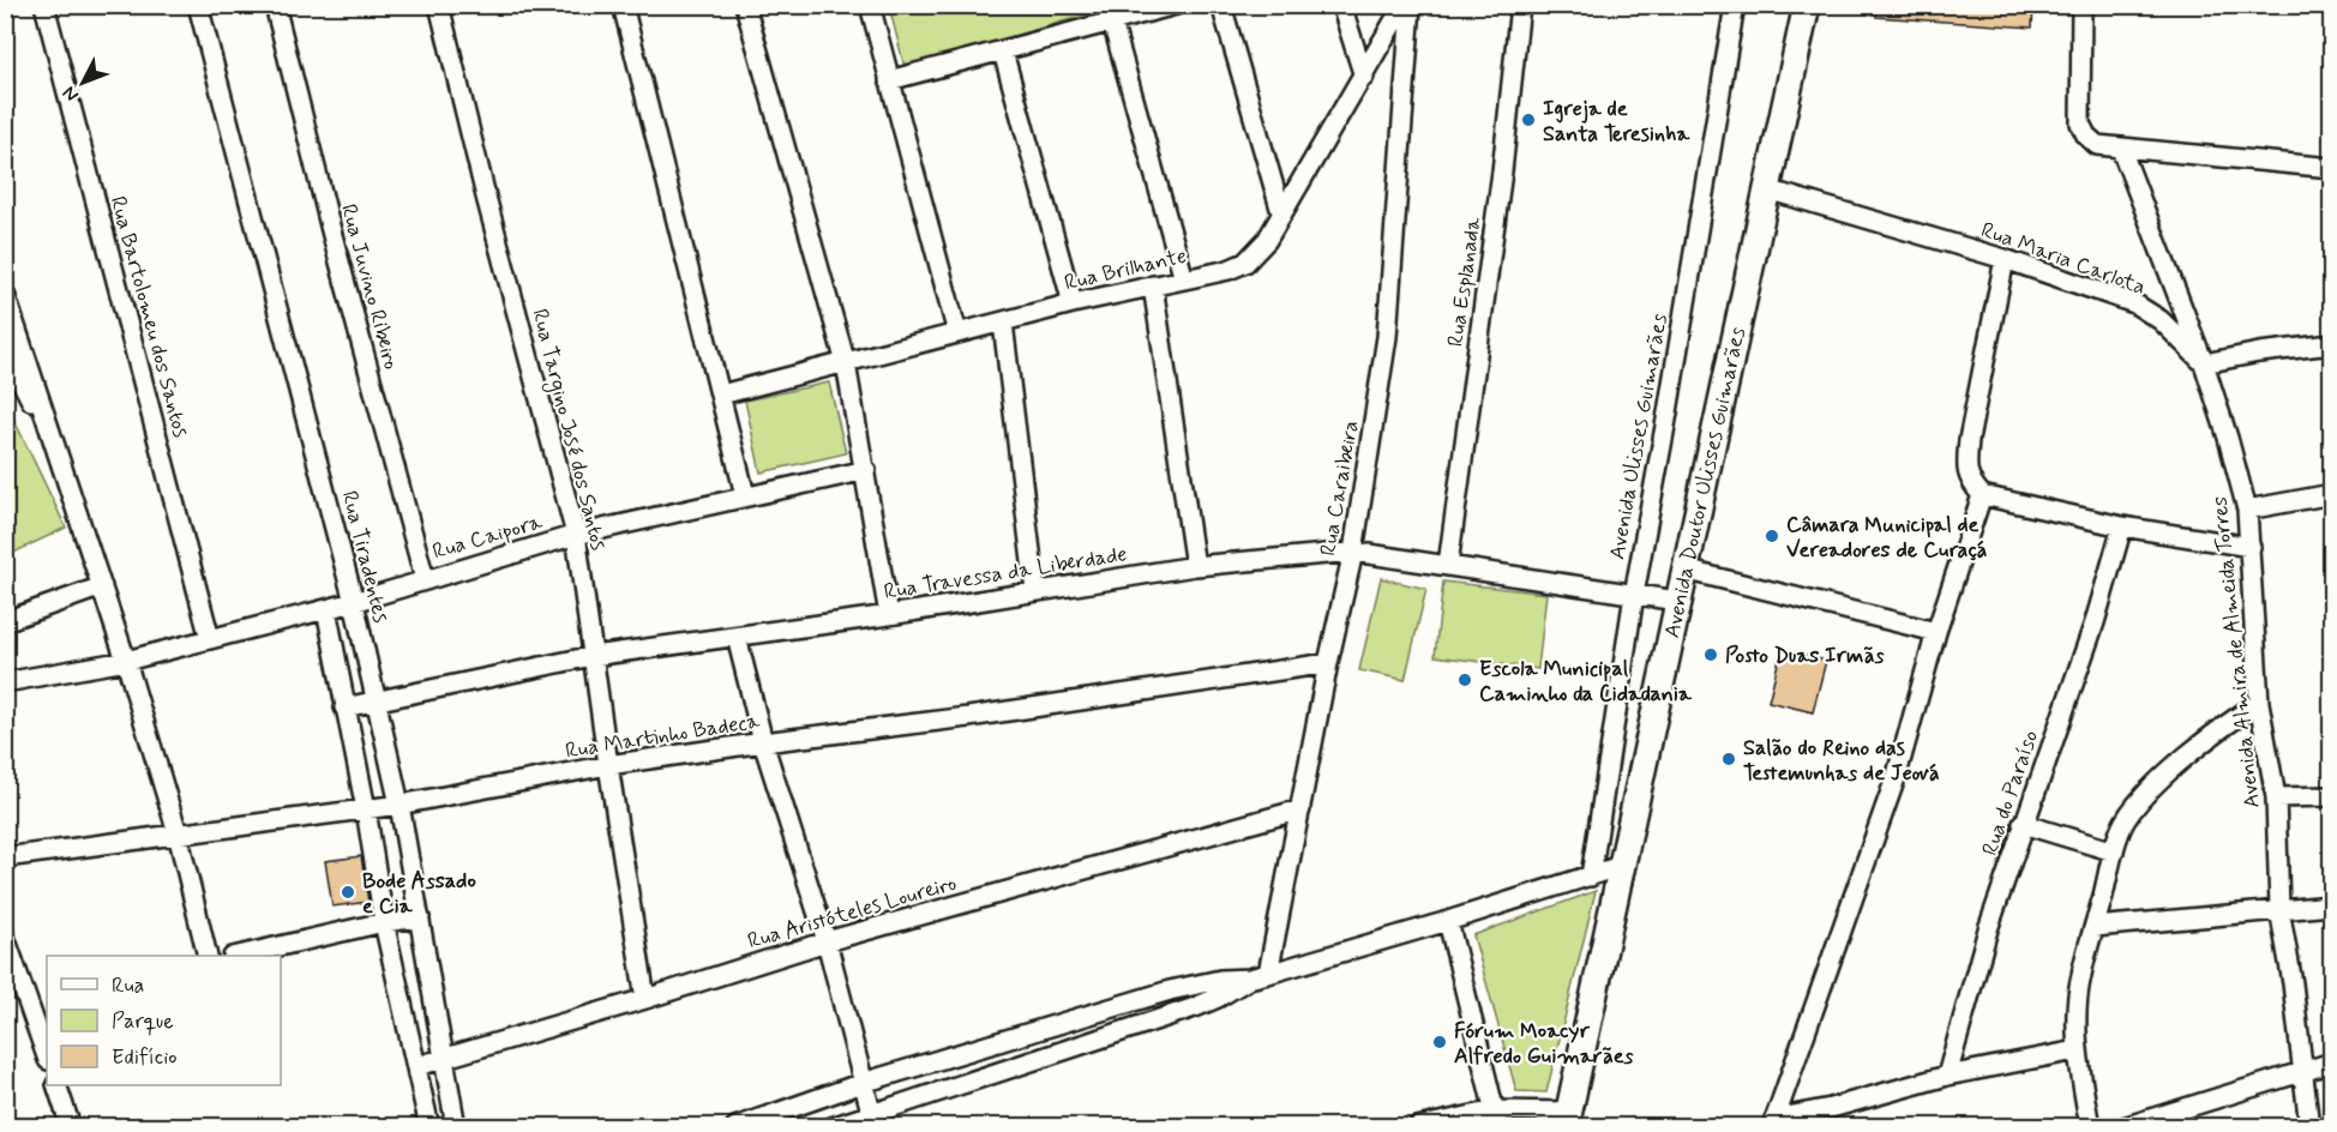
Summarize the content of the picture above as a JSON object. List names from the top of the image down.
{
  "streets": {
    "main road": ["Avenida Doutor Ulisses Guimarães"],
    "street": [
      "Rua Maria Carlota",
      "Rua Brilhante",
      "Rua Esplanada",
      "Rua Juvino Ribeiro",
      "Rua Bartolomeu dos Santos",
      "Rua Targino José dos Santos",
      "Avenida Ulisses Guimarães",
      "Rua Caraibeira",
      "Rua Caipora",
      "Rua Tiradentes",
      "Rua Travessa da Liberdade",
      "Avenida Almira de Almeida Torres",
      "Rua Martinho Badeca",
      "Rua do Paraíso",
      "Rua Aristóteles Loureiro"
    ]
  },
  "crossings": [
    ["Rua Maria Carlota", "Avenida Doutor Ulisses Guimarães"],
    ["Rua Maria Carlota", "Avenida Almira de Almeida Torres"],
    ["Rua Esplanada", "Rua Travessa da Liberdade"],
    ["Rua Juvino Ribeiro", "Rua Caipora"],
    ["Rua Bartolomeu dos Santos", "Rua Caipora"],
    ["Rua Targino José dos Santos", "Rua Caipora"],
    ["Rua Targino José dos Santos", "Rua Travessa da Liberdade"],
    ["Rua Targino José dos Santos", "Rua Martinho Badeca"],
    ["Rua Targino José dos Santos", "Rua Aristóteles Loureiro"],
    ["Avenida Ulisses Guimarães", "Rua Travessa da Liberdade"],
    ["Avenida Doutor Ulisses Guimarães", "Rua Travessa da Liberdade"],
    ["Rua Caraibeira", "Rua Travessa da Liberdade"],
    ["Rua Caraibeira", "Rua Martinho Badeca"],
    ["Rua Caraibeira", "Rua Aristóteles Loureiro"],
    ["Rua Caipora", "Rua Tiradentes"],
    ["Rua Tiradentes", "Rua Travessa da Liberdade"],
    ["Rua Tiradentes", "Rua Martinho Badeca"],
    ["Rua Tiradentes", "Rua Aristóteles Loureiro"]
  ],
  "places": [
    "Igreja de Santa Teresinha",
    "Câmara Municipal de Vereadores de Curaçá",
    "Posto Duas Irmãs",
    "Escola Municipal Caminho da Cidadania",
    "Salão do Reino das Testemunhas de Jeová",
    "Bode Assado e Cia",
    "Fórum Moacyr Alfredo Guimarães"
  ],
  "legend": ["Rua", "Parque", "Edifício"],
  "north": "bottom left"
}
